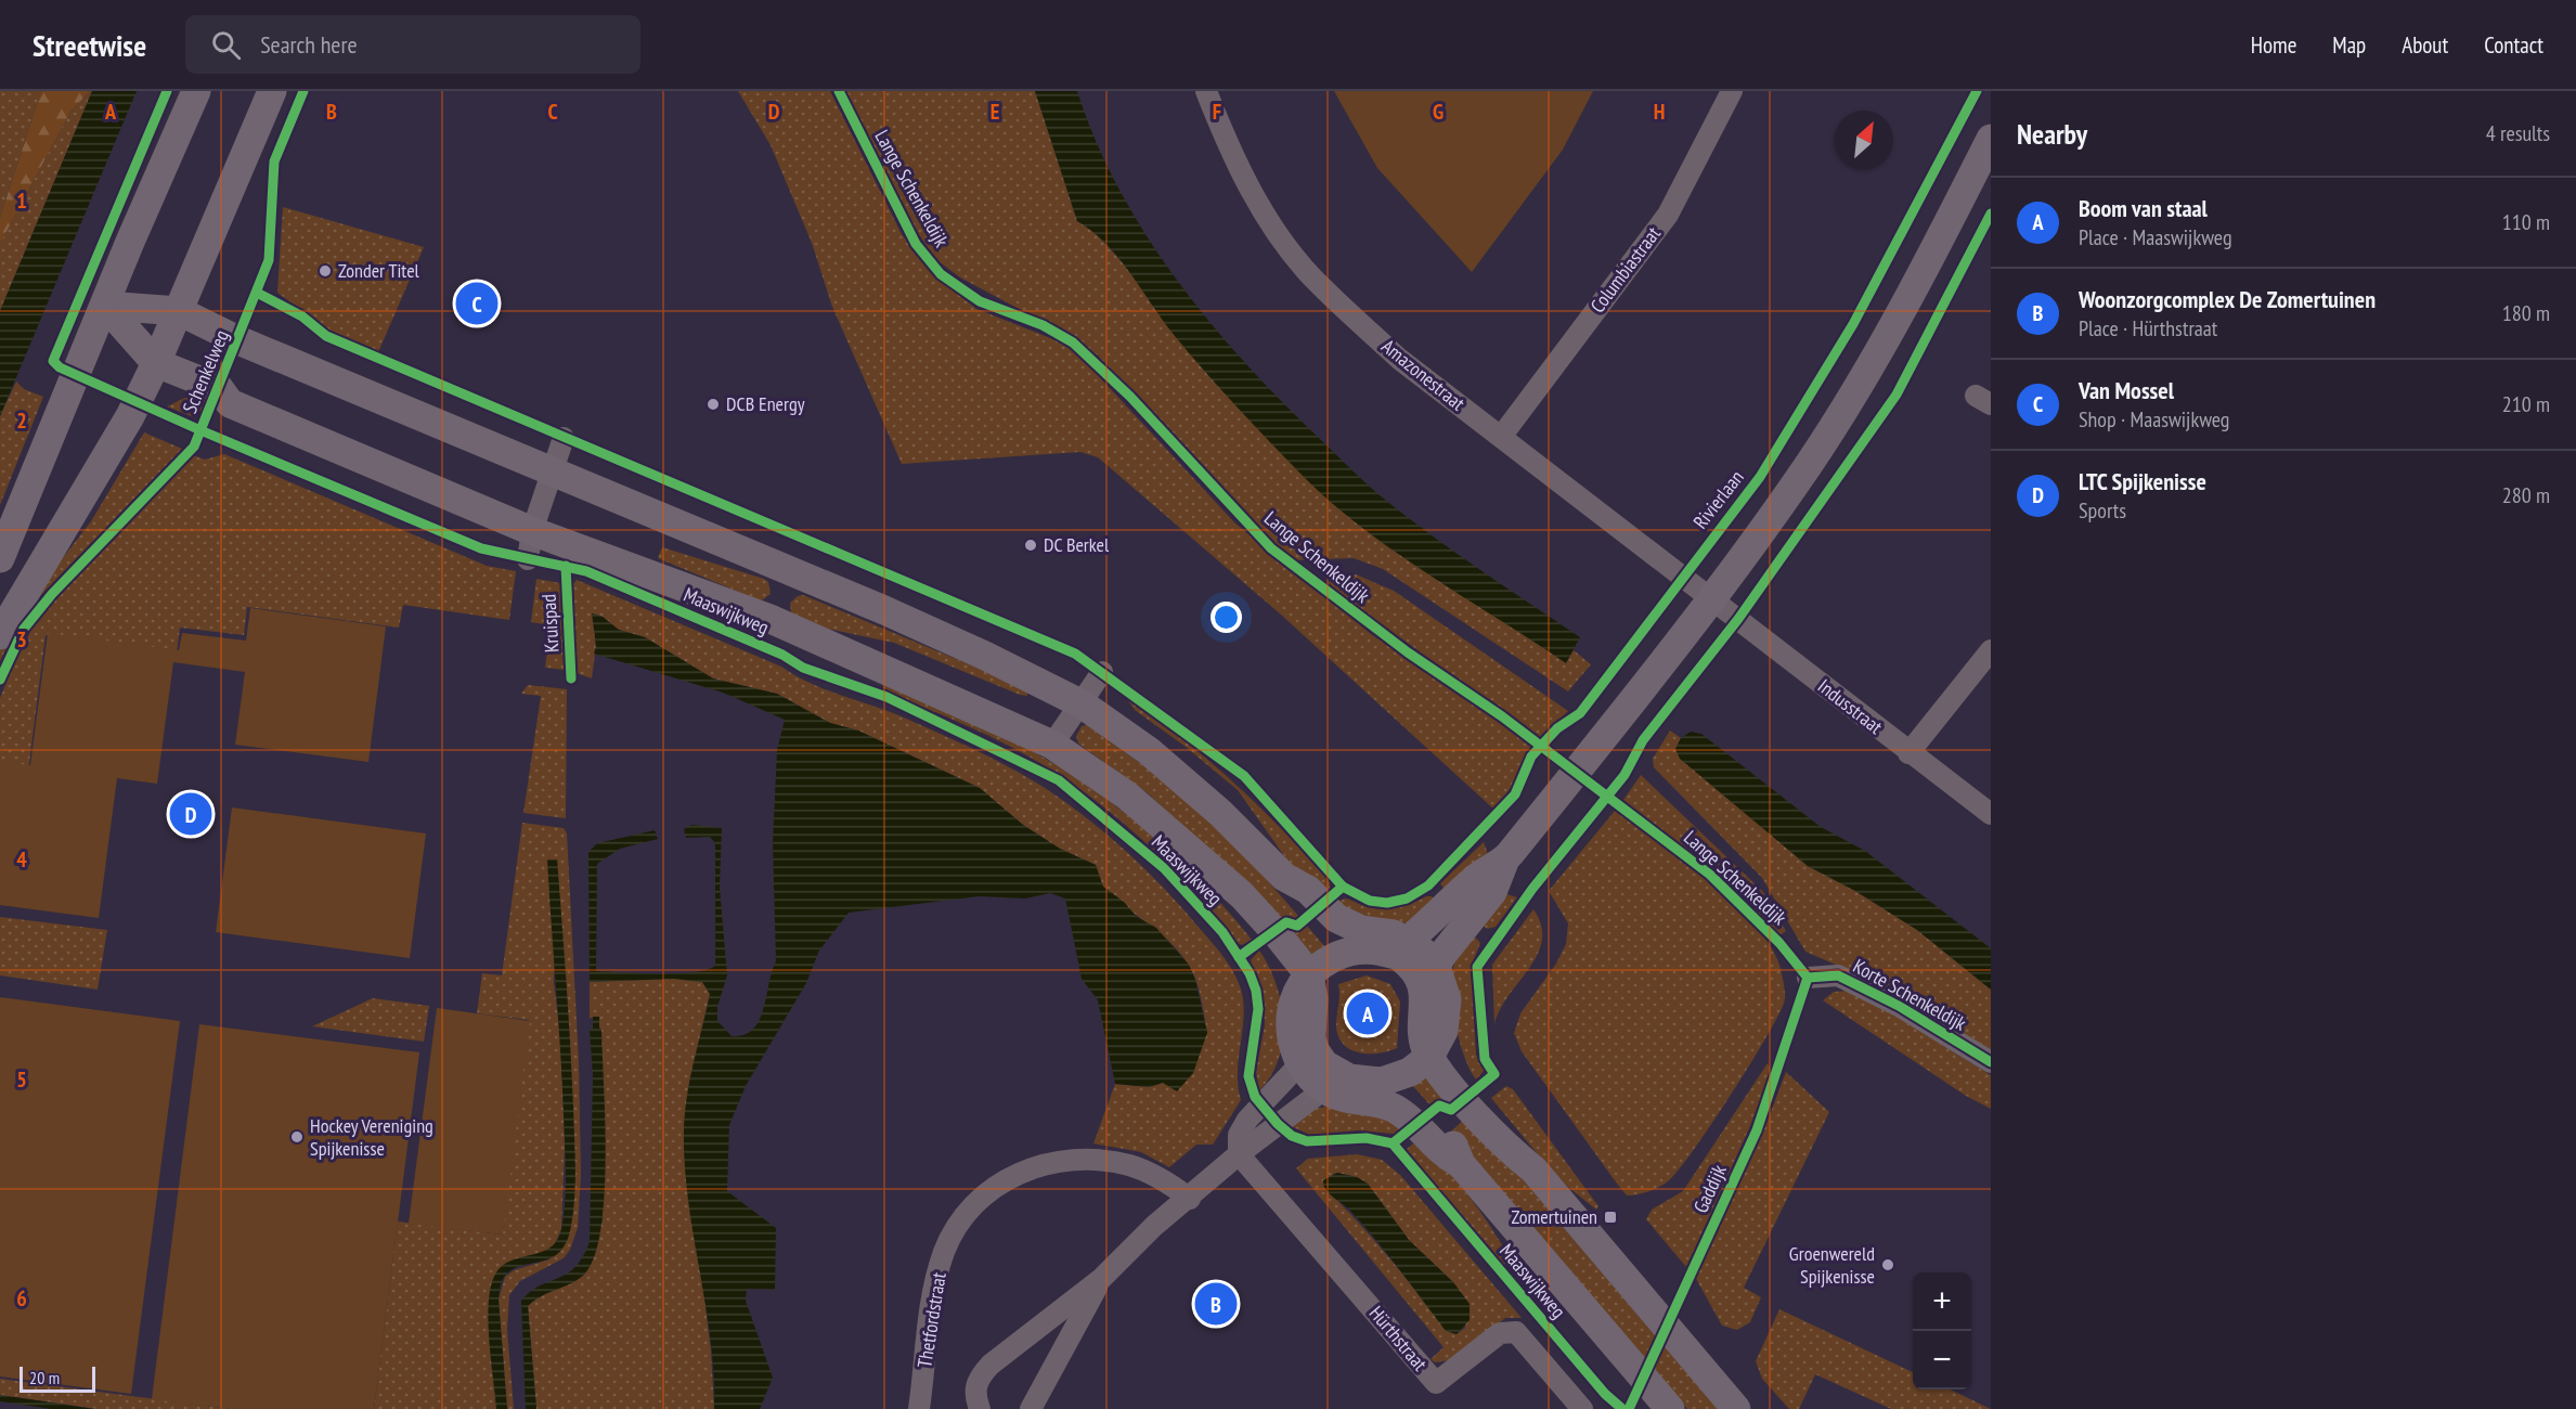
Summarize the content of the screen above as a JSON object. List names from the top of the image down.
{
  "streets": {
    "street": [
      "Columbiastraat",
      "Amazonestraat",
      "Maaswijkweg",
      "Indusstraat",
      "Korte Schenkeldijk",
      "Thetfordstraat",
      "Hürthstraat"
    ],
    "cycle path": [
      "Lange Schenkeldijk",
      "Schenkelweg",
      "Rivierlaan",
      "Kruispad",
      "Gaddijk"
    ]
  },
  "crossings": [
    ["Columbiastraat", "Amazonestraat"],
    ["Amazonestraat", "Indusstraat"]
  ],
  "places": {
    "other": [
      "Zonder Titel",
      "DCB Energy",
      "DC Berkel",
      "Hockey Vereniging Spijkenisse",
      "Groenwereld Spijkenisse"
    ],
    "transit": ["Zomertuinen"]
  },
  "scale_bar": "20 m",
  "north": "top right",
  "page": {
    "header": "Streetwise",
    "search": "Search here",
    "nav": [
      "Home",
      "Map",
      "About",
      "Contact"
    ],
    "heading": ["Nearby", "4 results"],
    "list": [
      {
        "mark": "A",
        "name": "Boom van staal",
        "note": "Place · Maaswijkweg",
        "value": "110 m"
      },
      {
        "mark": "B",
        "name": "Woonzorgcomplex De Zomertuinen",
        "note": "Place · Hürthstraat",
        "value": "180 m"
      },
      {
        "mark": "C",
        "name": "Van Mossel",
        "note": "Shop · Maaswijkweg",
        "value": "210 m"
      },
      {
        "mark": "D",
        "name": "LTC Spijkenisse",
        "note": "Sports",
        "value": "280 m"
      }
    ],
    "pins": [
      "C",
      "D",
      "A",
      "B"
    ],
    "map_buttons": ["+", "−"],
    "scale": "20 m"
  },
  "grid": {
    "columns": [
      "A",
      "B",
      "C",
      "D",
      "E",
      "F",
      "G",
      "H"
    ],
    "rows": [
      "1",
      "2",
      "3",
      "4",
      "5",
      "6"
    ]
  }
}
